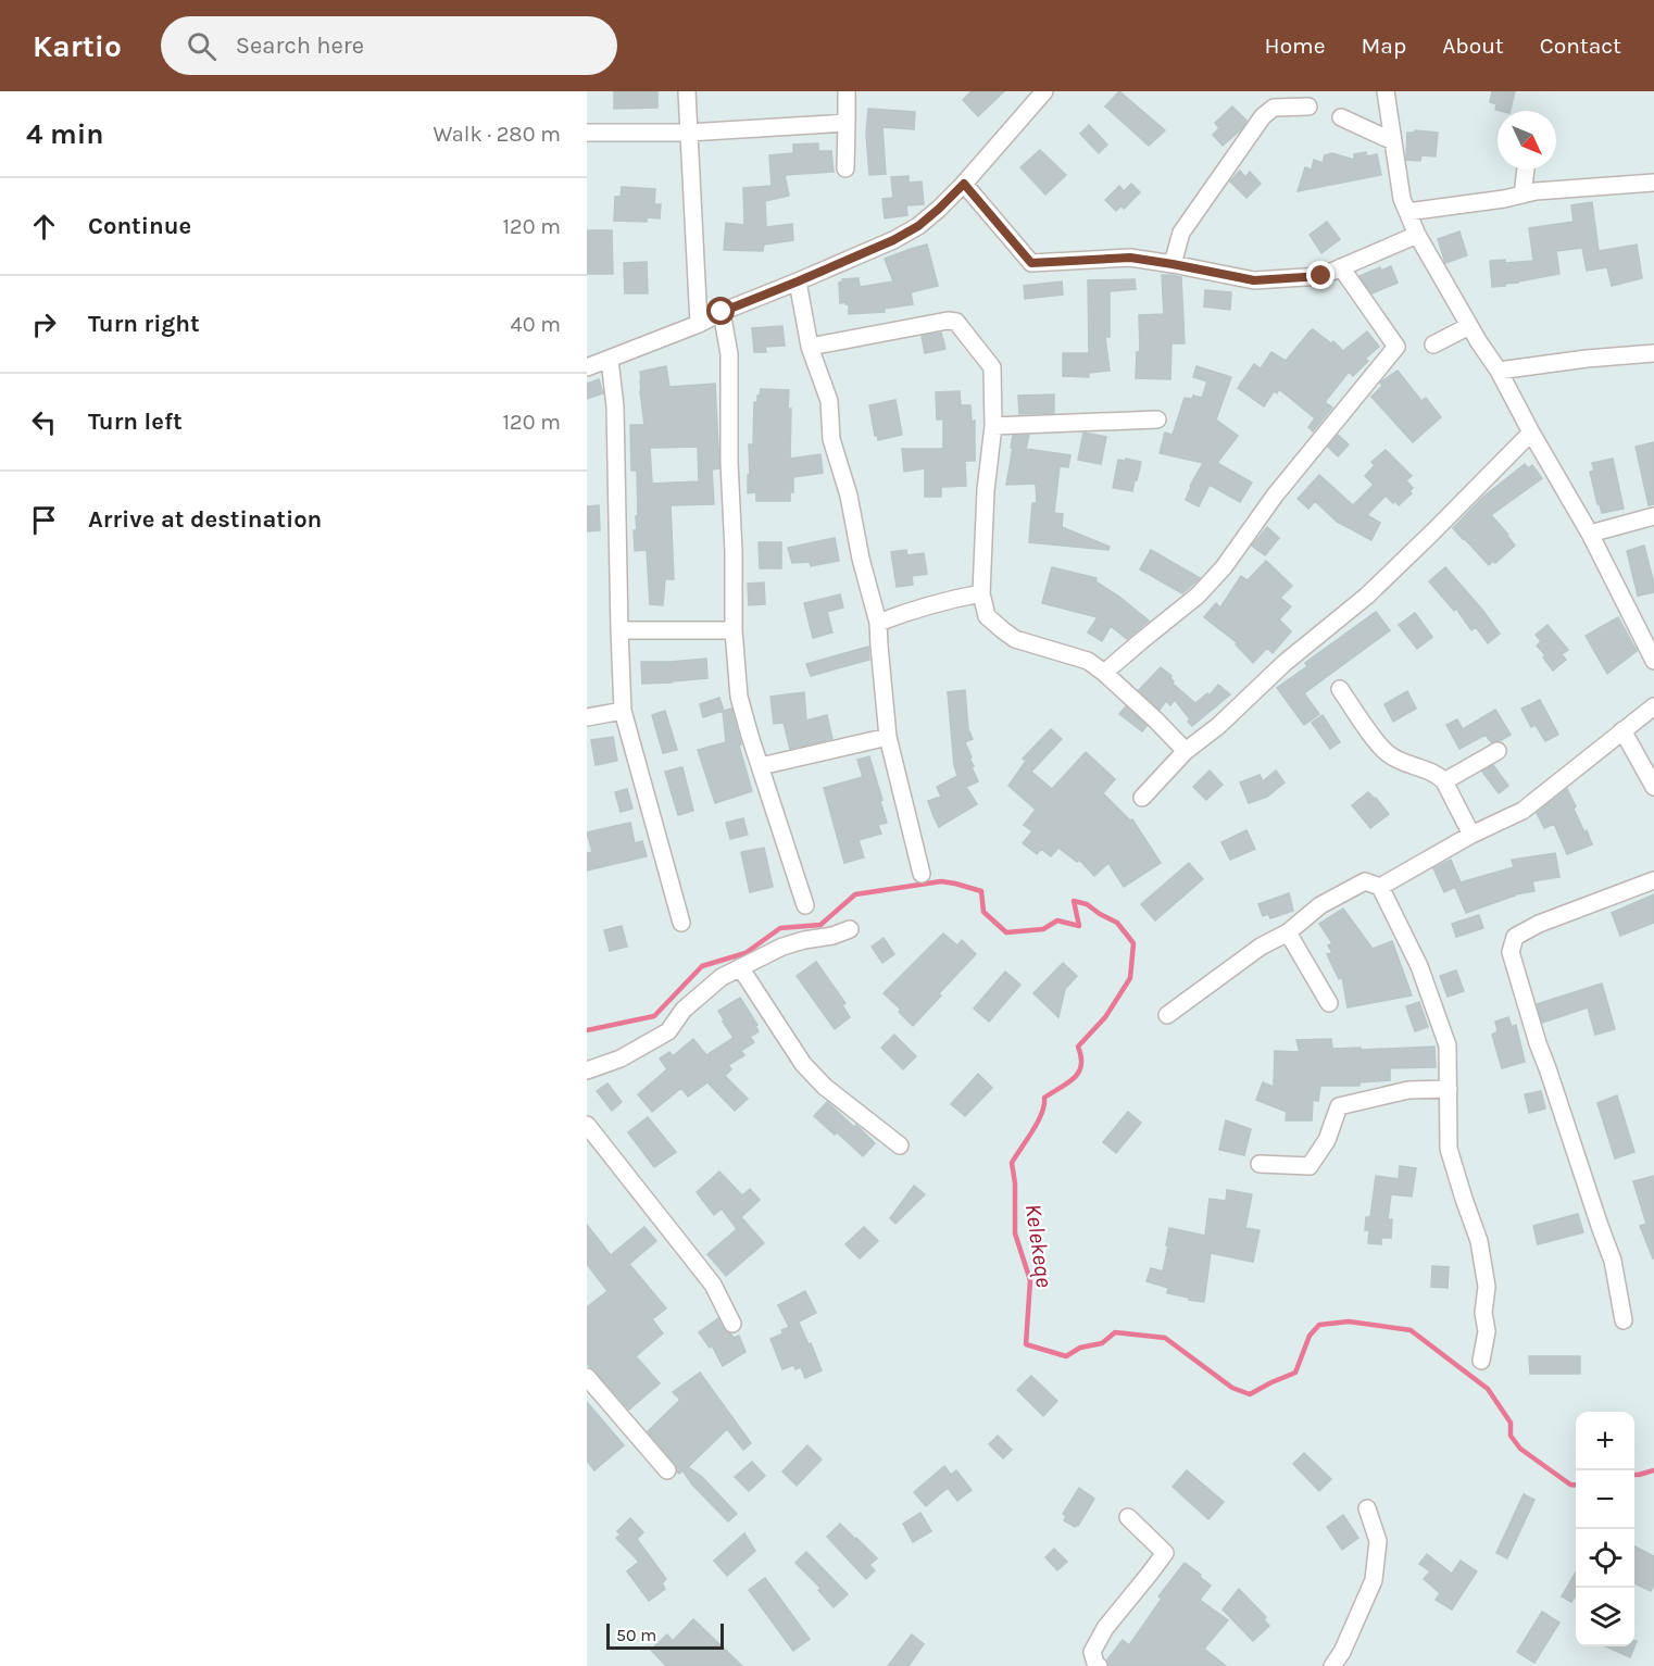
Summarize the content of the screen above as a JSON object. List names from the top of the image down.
{
  "water": ["Kelekeqe"],
  "scale_bar": "50 m",
  "north": "bottom right",
  "page": {
    "header": "Kartio",
    "search": "Search here",
    "nav": [
      "Home",
      "Map",
      "About",
      "Contact"
    ],
    "heading": ["4 min", "Walk · 280 m"],
    "list": [
      ["Continue", "120 m"],
      ["Turn right", "40 m"],
      ["Turn left", "120 m"],
      "Arrive at destination"
    ],
    "map_buttons": ["+", "−"],
    "scale": "50 m"
  }
}
